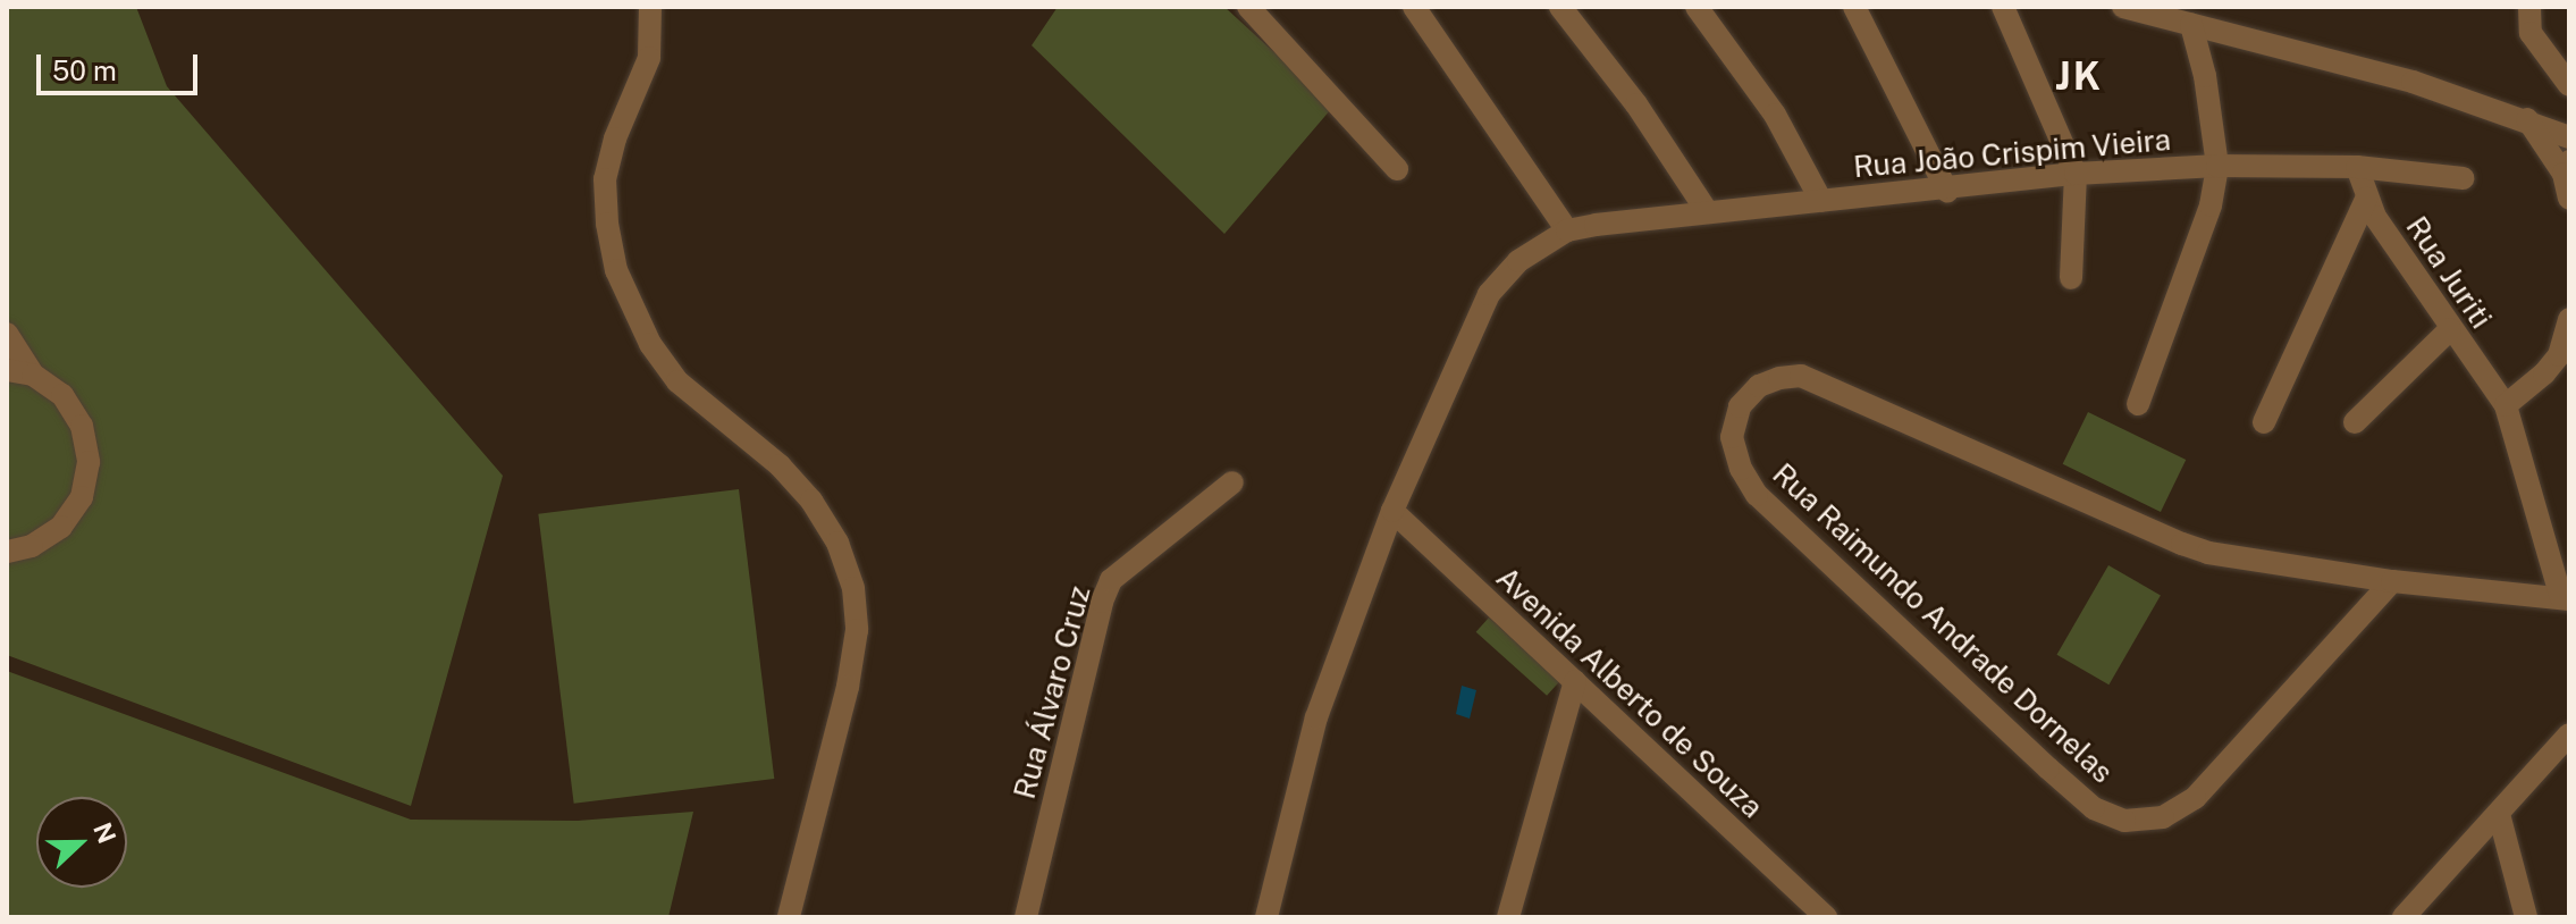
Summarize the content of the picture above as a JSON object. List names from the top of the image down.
{
  "streets": {
    "street": [
      "Rua João Crispim Vieira",
      "Rua Juriti",
      "Rua Raimundo Andrade Dornelas",
      "Rua Álvaro Cruz",
      "Avenida Alberto de Souza"
    ]
  },
  "crossings": [
    ["Rua João Crispim Vieira", "Rua Juriti"]
  ],
  "districts": ["JK"],
  "scale_bar": "50 m",
  "north": "right"
}
